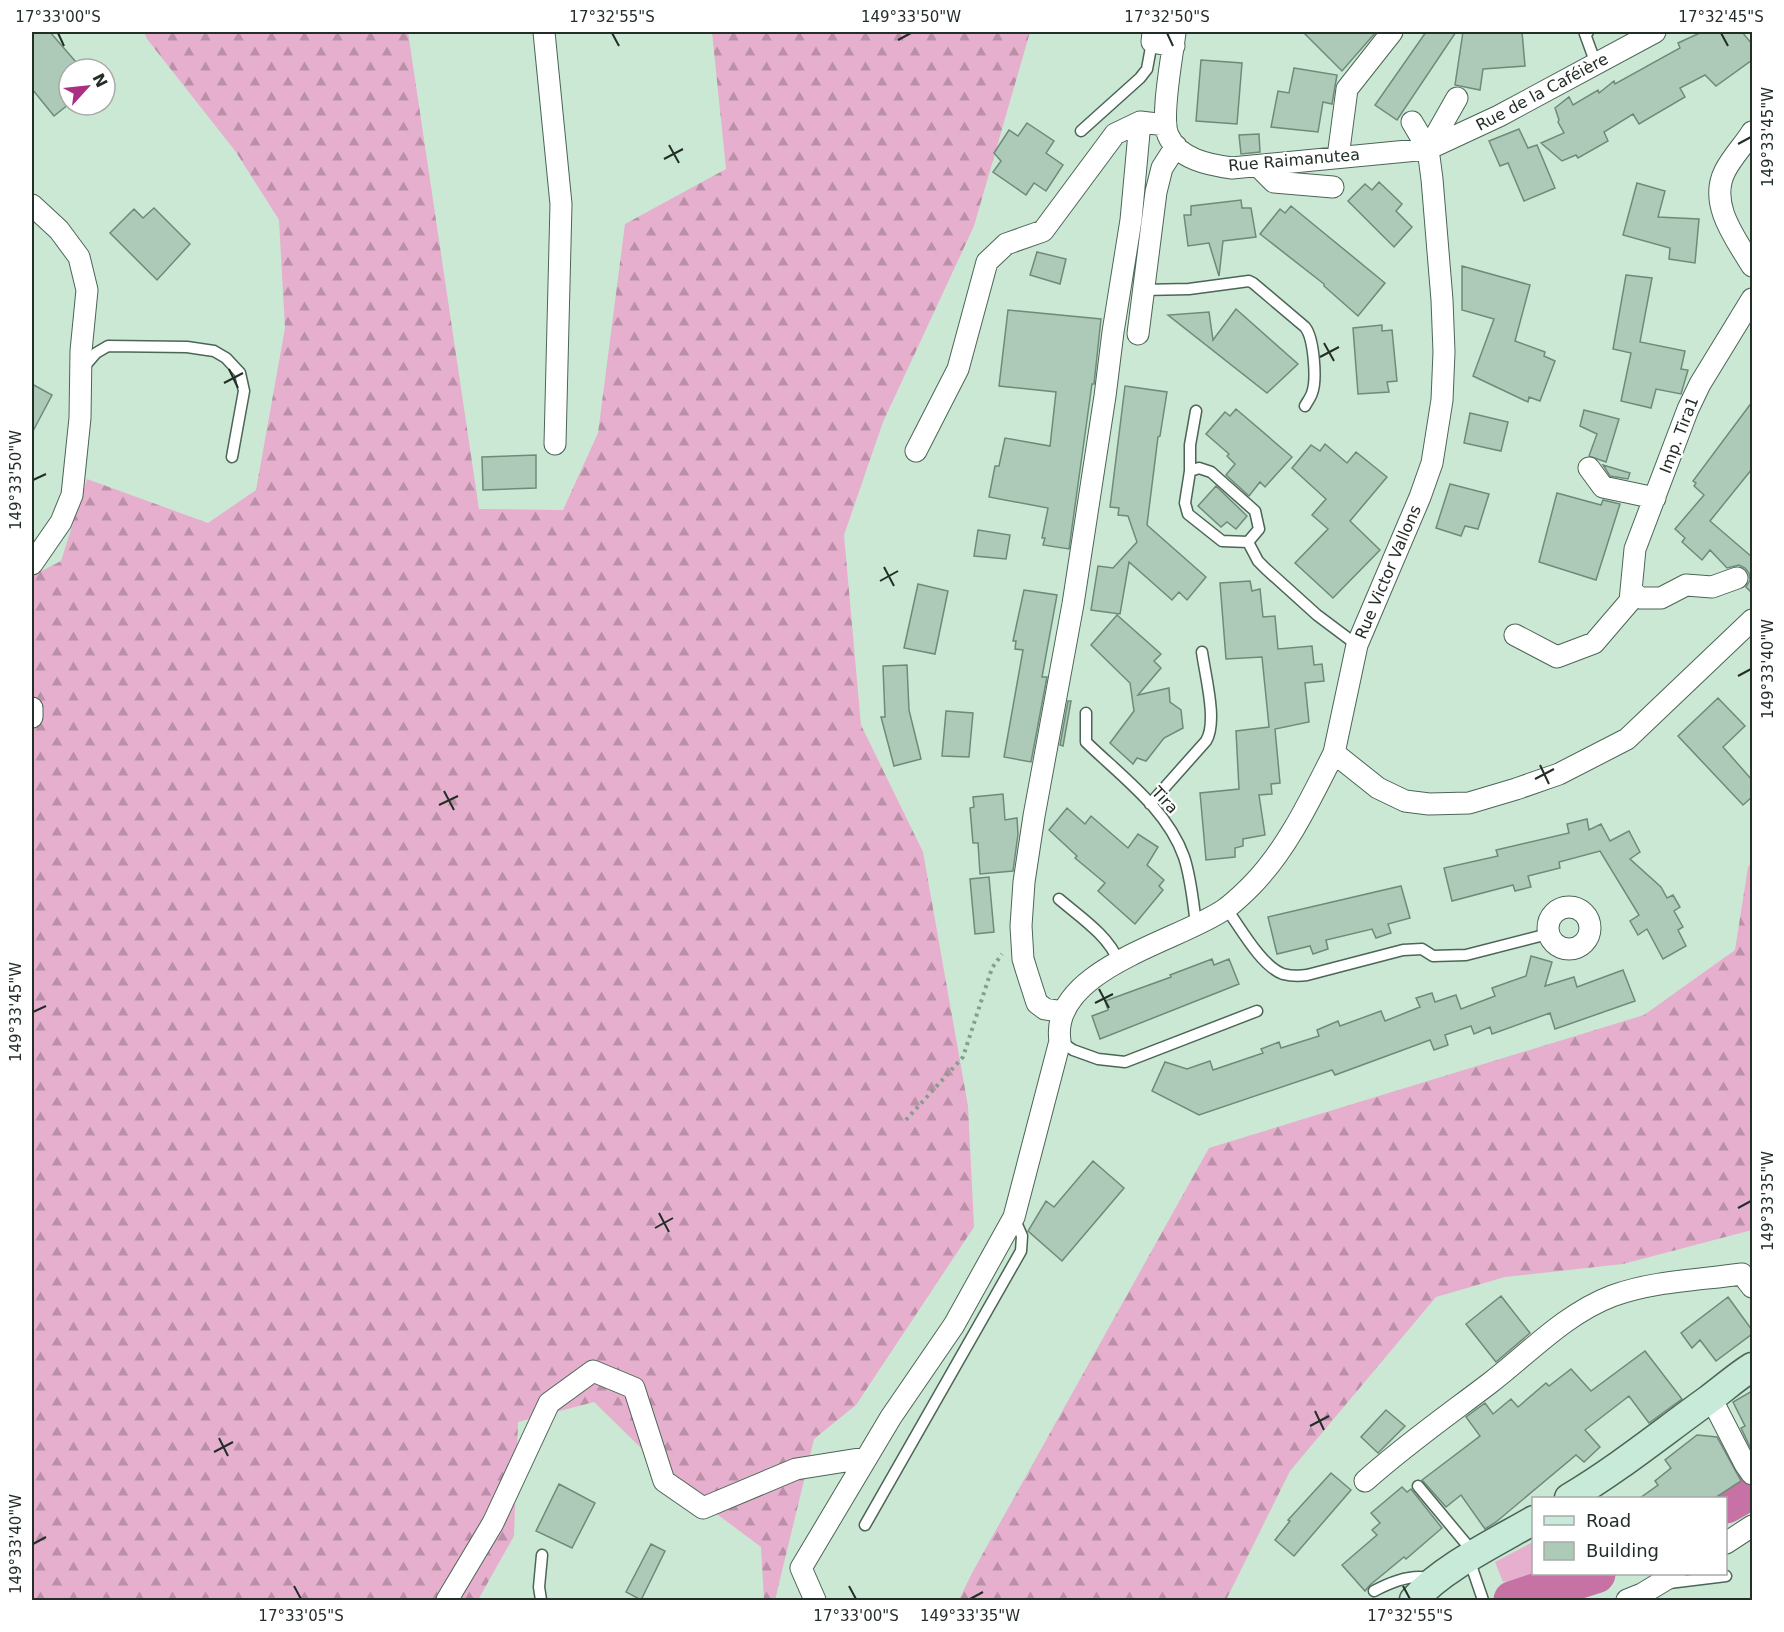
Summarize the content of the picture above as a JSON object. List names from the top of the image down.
{
  "streets": {
    "street": [
      "Rue de la Caféière",
      "Rue Raimanutea",
      "Imp. Tira1",
      "Rue Victor Vallons"
    ],
    "lane": ["Tira"]
  },
  "crossings": [
    ["Rue de la Caféière", "Rue Raimanutea"],
    ["Rue de la Caféière", "Rue Victor Vallons"],
    ["Rue Raimanutea", "Rue Victor Vallons"],
    ["Rue Victor Vallons", "Tira"]
  ],
  "legend": ["Road", "Building"],
  "north": "top right",
  "coordinates": [
    "17°33'00\"S",
    "17°32'55\"S",
    "149°33'50\"W",
    "17°32'50\"S",
    "17°32'45\"S",
    "149°33'45\"W",
    "149°33'40\"W",
    "149°33'35\"W",
    "17°33'05\"S"
  ]
}
